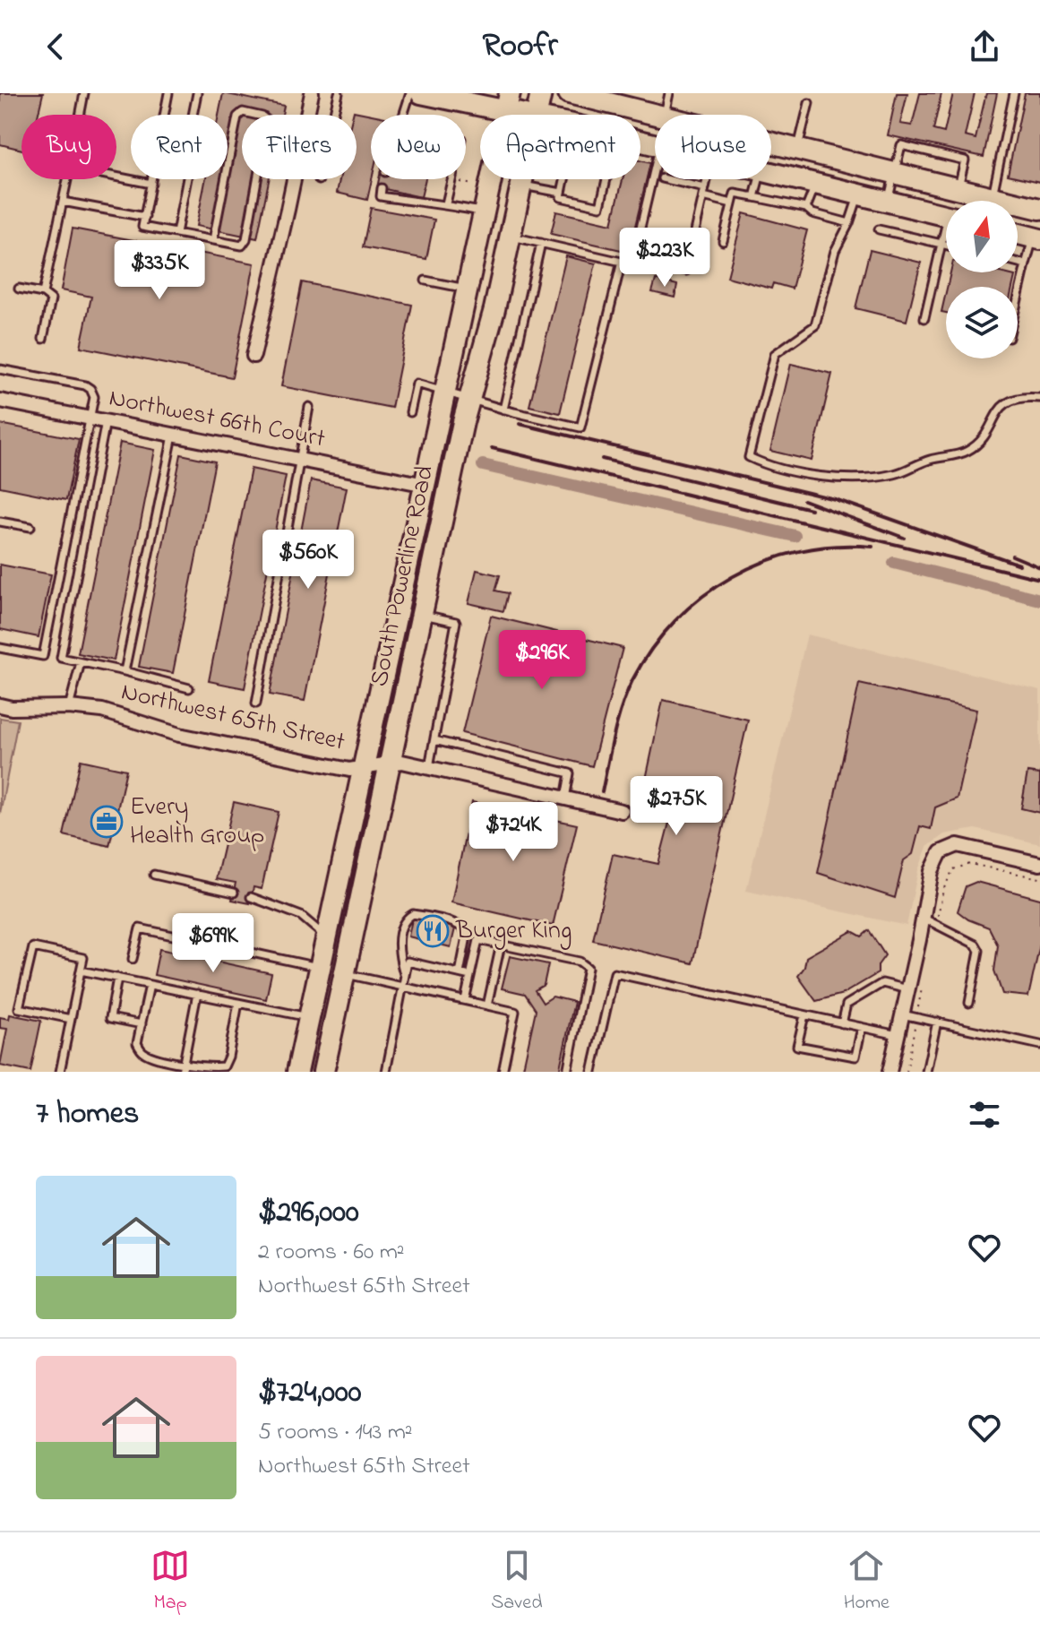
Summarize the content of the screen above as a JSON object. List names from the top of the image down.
{
  "streets": {
    "main road": ["South Powerline Road"],
    "street": ["Northwest 66th Court", "Northwest 65th Street"]
  },
  "crossings": [
    ["Northwest 66th Court", "South Powerline Road"],
    ["South Powerline Road", "Northwest 65th Street"]
  ],
  "places": {
    "office": ["Every Health Group"],
    "restaurant": ["Burger King"]
  },
  "north": "top",
  "page": {
    "header": "Roofr",
    "chip": [
      "Buy",
      "Rent",
      "Filters",
      "New",
      "Apartment",
      "House"
    ],
    "price": [
      "$223K",
      "$335K",
      "$560K",
      "$296K",
      "$275K",
      "$724K",
      "$699K"
    ],
    "heading": "7 homes",
    "list": [
      {
        "name": "$296,000",
        "note": "2 rooms · 60 m² · Northwest 65th Street"
      },
      {
        "name": "$724,000",
        "note": "5 rooms · 143 m² · Northwest 65th Street"
      }
    ],
    "tabs": ["Map", "Saved", "Home"]
  }
}
